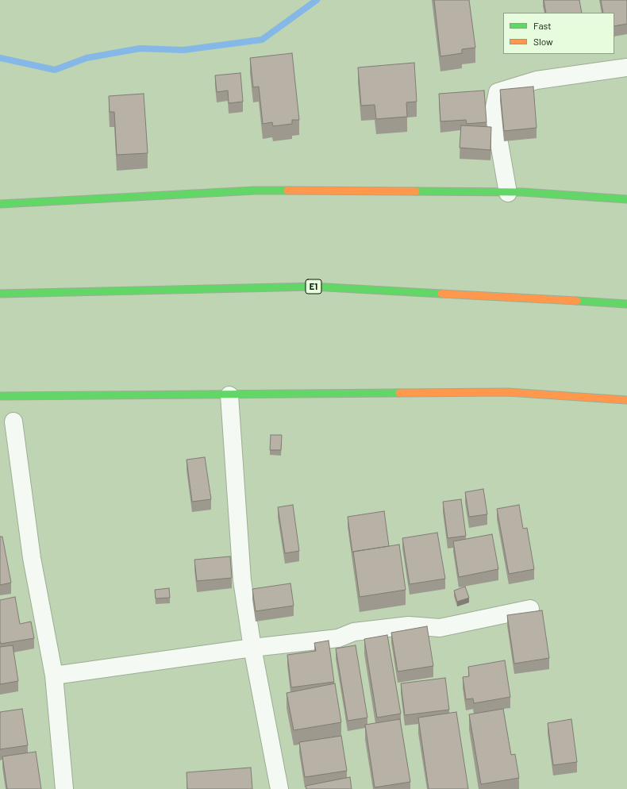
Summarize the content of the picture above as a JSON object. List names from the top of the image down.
{
  "streets": {
    "main road": ["E1"]
  },
  "legend": ["Fast", "Slow"]
}
